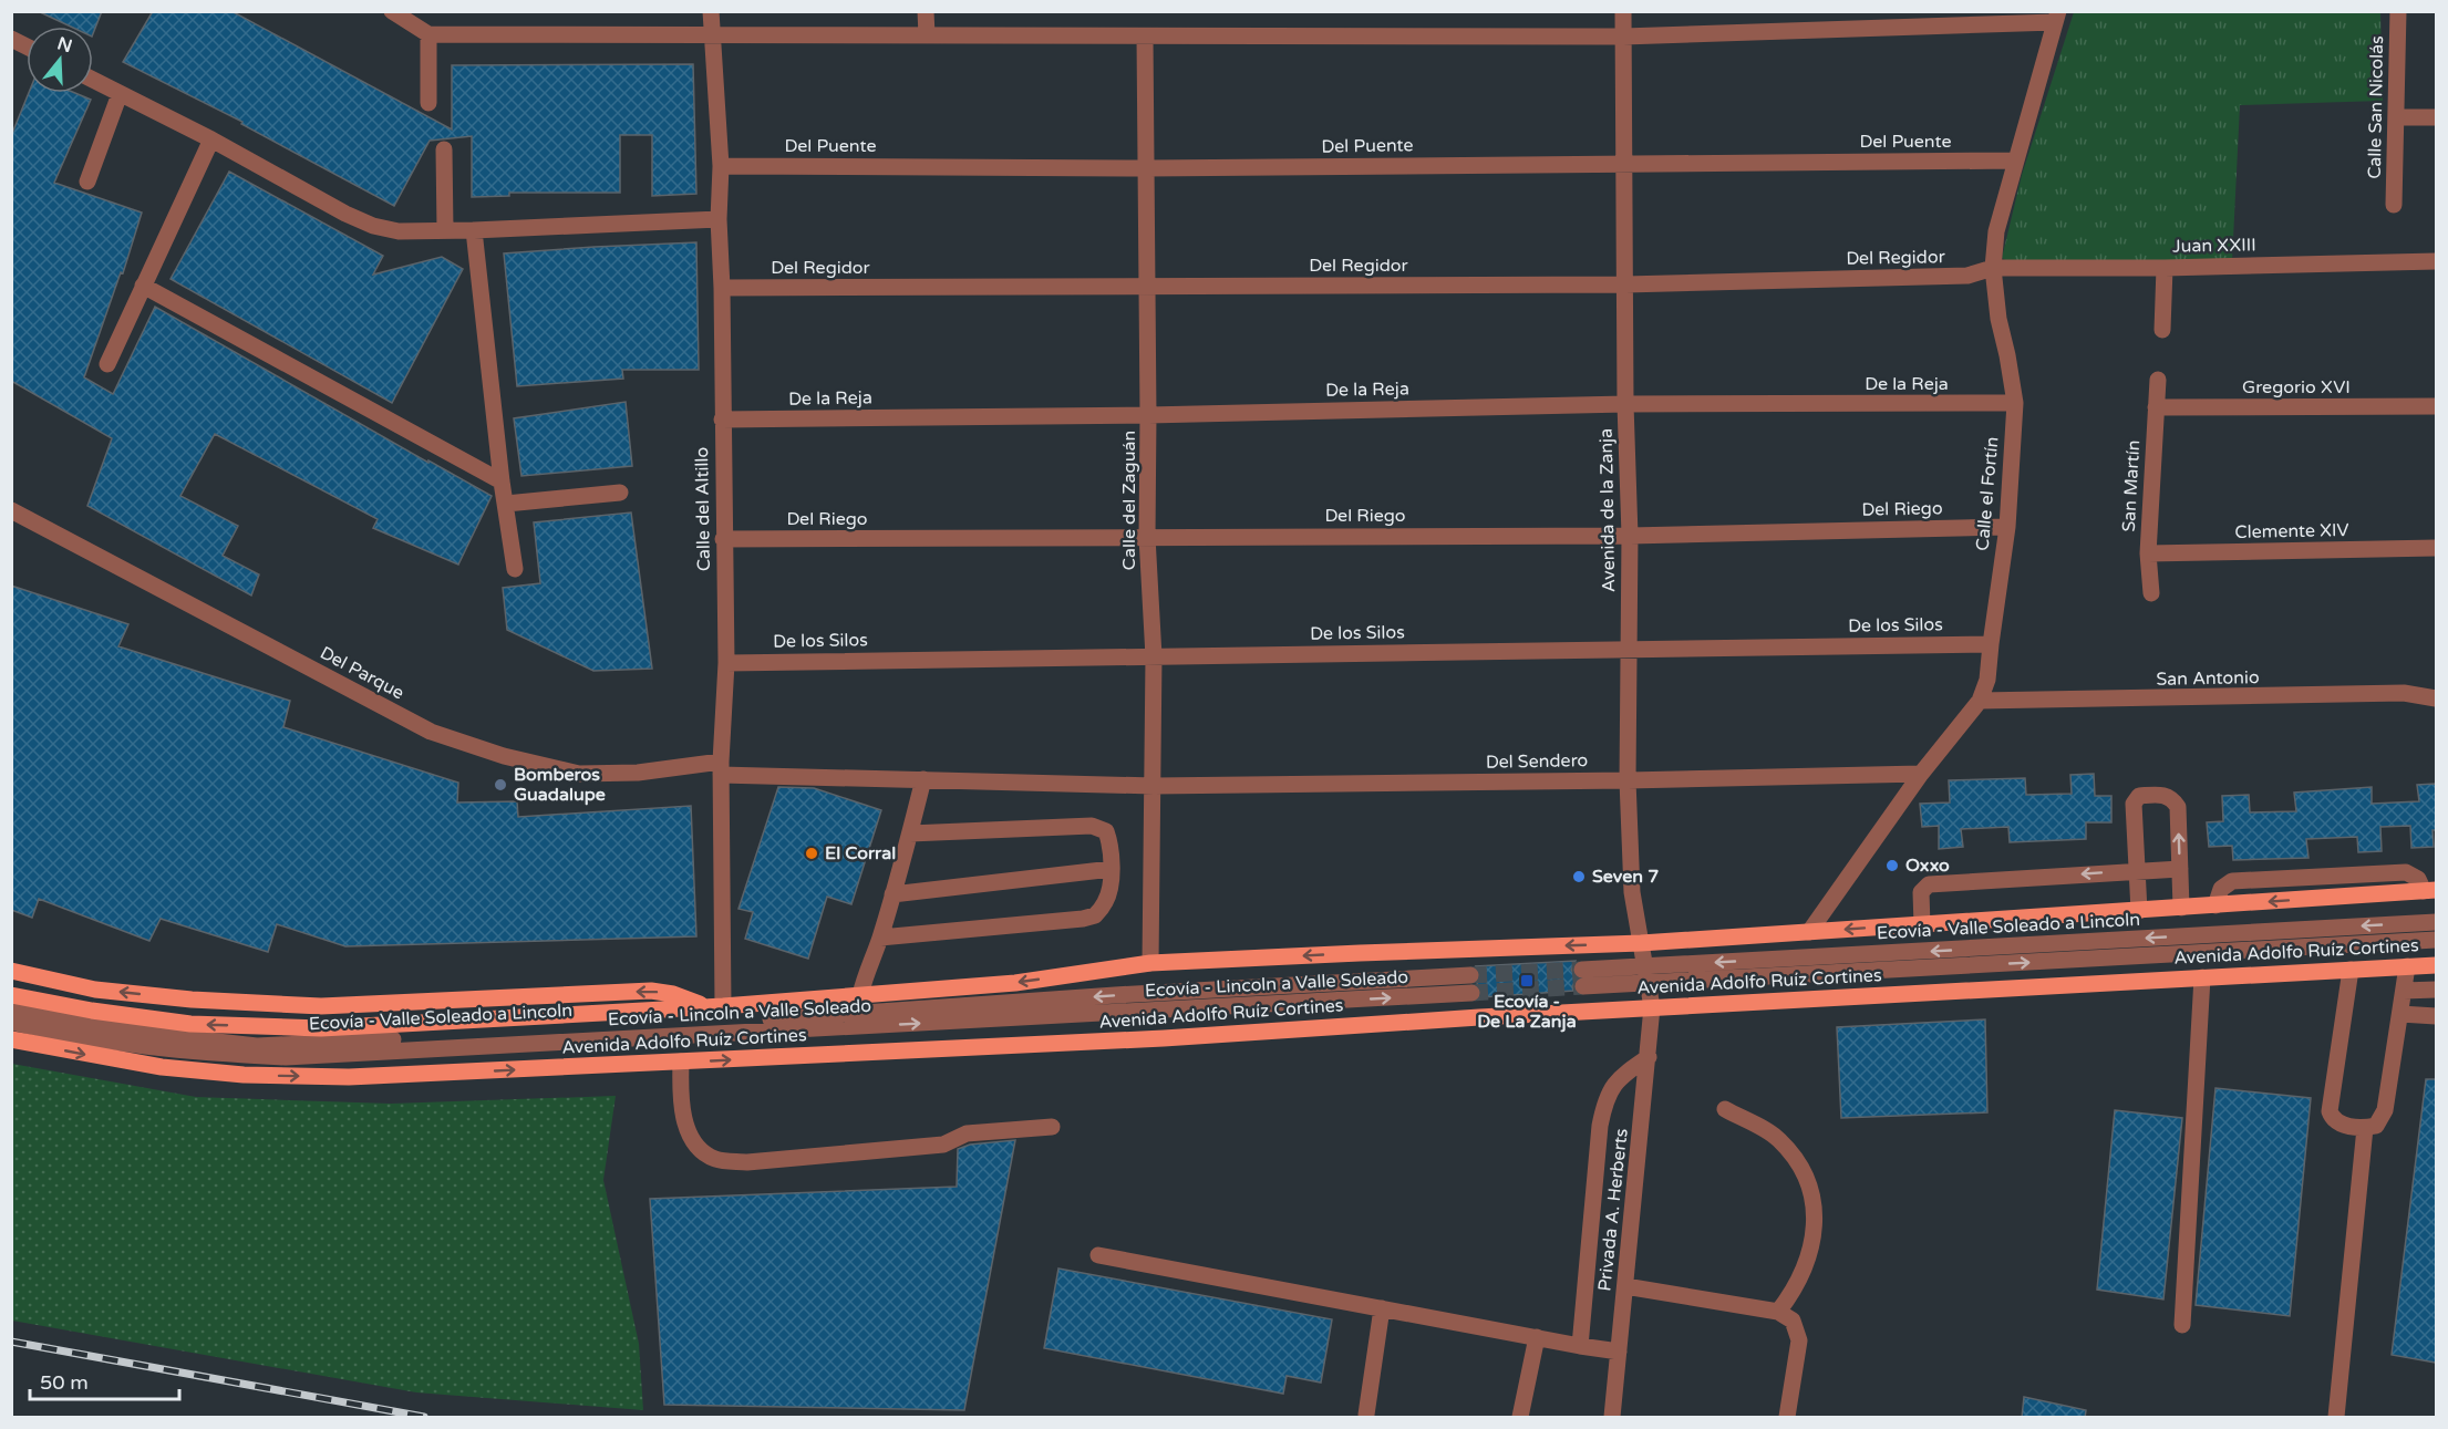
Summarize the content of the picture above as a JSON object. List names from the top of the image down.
{
  "streets": {
    "main road": ["Avenida Adolfo Ruíz Cortines"],
    "street": [
      "Calle San Nicolás",
      "Del Puente",
      "Juan XXIII",
      "Del Regidor",
      "De la Reja",
      "Gregorio XVI",
      "San Martín",
      "Calle el Fortín",
      "Calle del Zaguán",
      "Calle del Altillo",
      "Del Riego",
      "Avenida de la Zanja",
      "Clemente XIV",
      "De los Silos",
      "Del Parque",
      "San Antonio",
      "Del Sendero",
      "Ecovía - Valle Soleado a Lincoln",
      "Ecovía - Lincoln a Valle Soleado",
      "Privada A. Herberts"
    ]
  },
  "crossings": [
    ["Del Puente", "Calle el Fortín"],
    ["Del Puente", "Calle del Zaguán"],
    ["Del Puente", "Calle del Altillo"],
    ["Del Puente", "Avenida de la Zanja"],
    ["Juan XXIII", "Del Regidor"],
    ["Juan XXIII", "Calle el Fortín"],
    ["Del Regidor", "Calle el Fortín"],
    ["Del Regidor", "Calle del Zaguán"],
    ["Del Regidor", "Calle del Altillo"],
    ["Del Regidor", "Avenida de la Zanja"],
    ["De la Reja", "Calle el Fortín"],
    ["De la Reja", "Calle del Zaguán"],
    ["De la Reja", "Calle del Altillo"],
    ["De la Reja", "Avenida de la Zanja"],
    ["Gregorio XVI", "San Martín"],
    ["San Martín", "Clemente XIV"],
    ["Calle el Fortín", "Del Riego"],
    ["Calle el Fortín", "De los Silos"],
    ["Calle el Fortín", "San Antonio"],
    ["Calle el Fortín", "Del Sendero"],
    ["Calle el Fortín", "Avenida Adolfo Ruíz Cortines"],
    ["Calle del Zaguán", "Del Riego"],
    ["Calle del Zaguán", "De los Silos"],
    ["Calle del Zaguán", "Del Sendero"],
    ["Calle del Zaguán", "Avenida Adolfo Ruíz Cortines"],
    ["Calle del Altillo", "Del Riego"],
    ["Calle del Altillo", "De los Silos"],
    ["Calle del Altillo", "Del Parque"],
    ["Calle del Altillo", "Avenida Adolfo Ruíz Cortines"],
    ["Del Riego", "Avenida de la Zanja"],
    ["Avenida de la Zanja", "De los Silos"],
    ["Avenida de la Zanja", "Del Sendero"],
    ["Avenida de la Zanja", "Ecovía - Valle Soleado a Lincoln"],
    ["Avenida de la Zanja", "Avenida Adolfo Ruíz Cortines"],
    ["Avenida de la Zanja", "Privada A. Herberts"],
    ["Del Parque", "Del Sendero"],
    ["Avenida Adolfo Ruíz Cortines", "Privada A. Herberts"]
  ],
  "one_way": ["Ecovía - Lincoln a Valle Soleado"],
  "places": {
    "other": [
      "Bomberos Guadalupe",
      "El Corral",
      "Oxxo",
      "Seven 7"
    ],
    "transit": ["Ecovía - De La Zanja"]
  },
  "scale_bar": "50 m",
  "north": "top"
}
